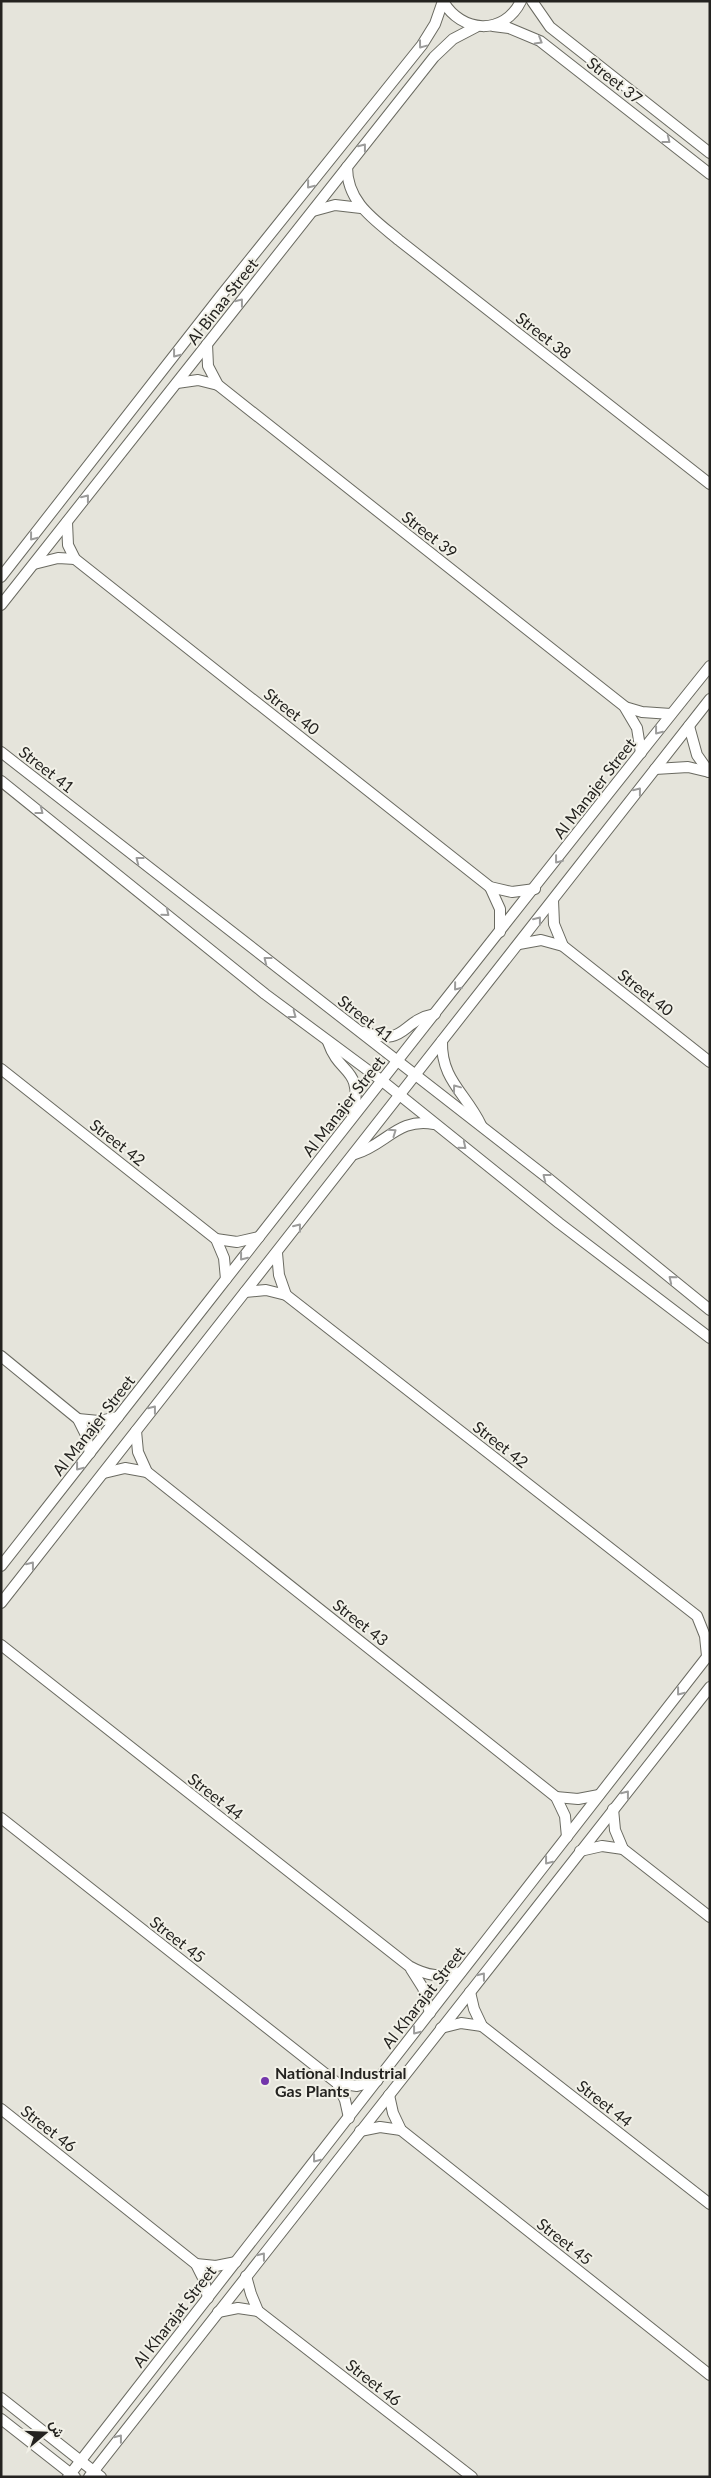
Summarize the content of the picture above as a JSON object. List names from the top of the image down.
{
  "streets": {
    "street": [
      "Street 37",
      "Al Binaa Street",
      "Street 38",
      "Street 39",
      "Street 40",
      "Street 41",
      "Al Manajer Street",
      "Street 42",
      "Street 43",
      "Street 44",
      "Street 45",
      "Al Kharajat Street",
      "Street 46"
    ]
  },
  "crossings": [
    ["Street 37", "Al Binaa Street"],
    ["Al Binaa Street", "Street 38"],
    ["Al Binaa Street", "Street 39"],
    ["Street 39", "Al Manajer Street"],
    ["Street 40", "Al Manajer Street"],
    ["Street 41", "Al Manajer Street"],
    ["Street 43", "Al Kharajat Street"],
    ["Street 44", "Al Kharajat Street"],
    ["Street 45", "Al Kharajat Street"],
    ["Al Kharajat Street", "Street 46"]
  ],
  "places": ["National Industrial Gas Plants"],
  "north": "right"
}
